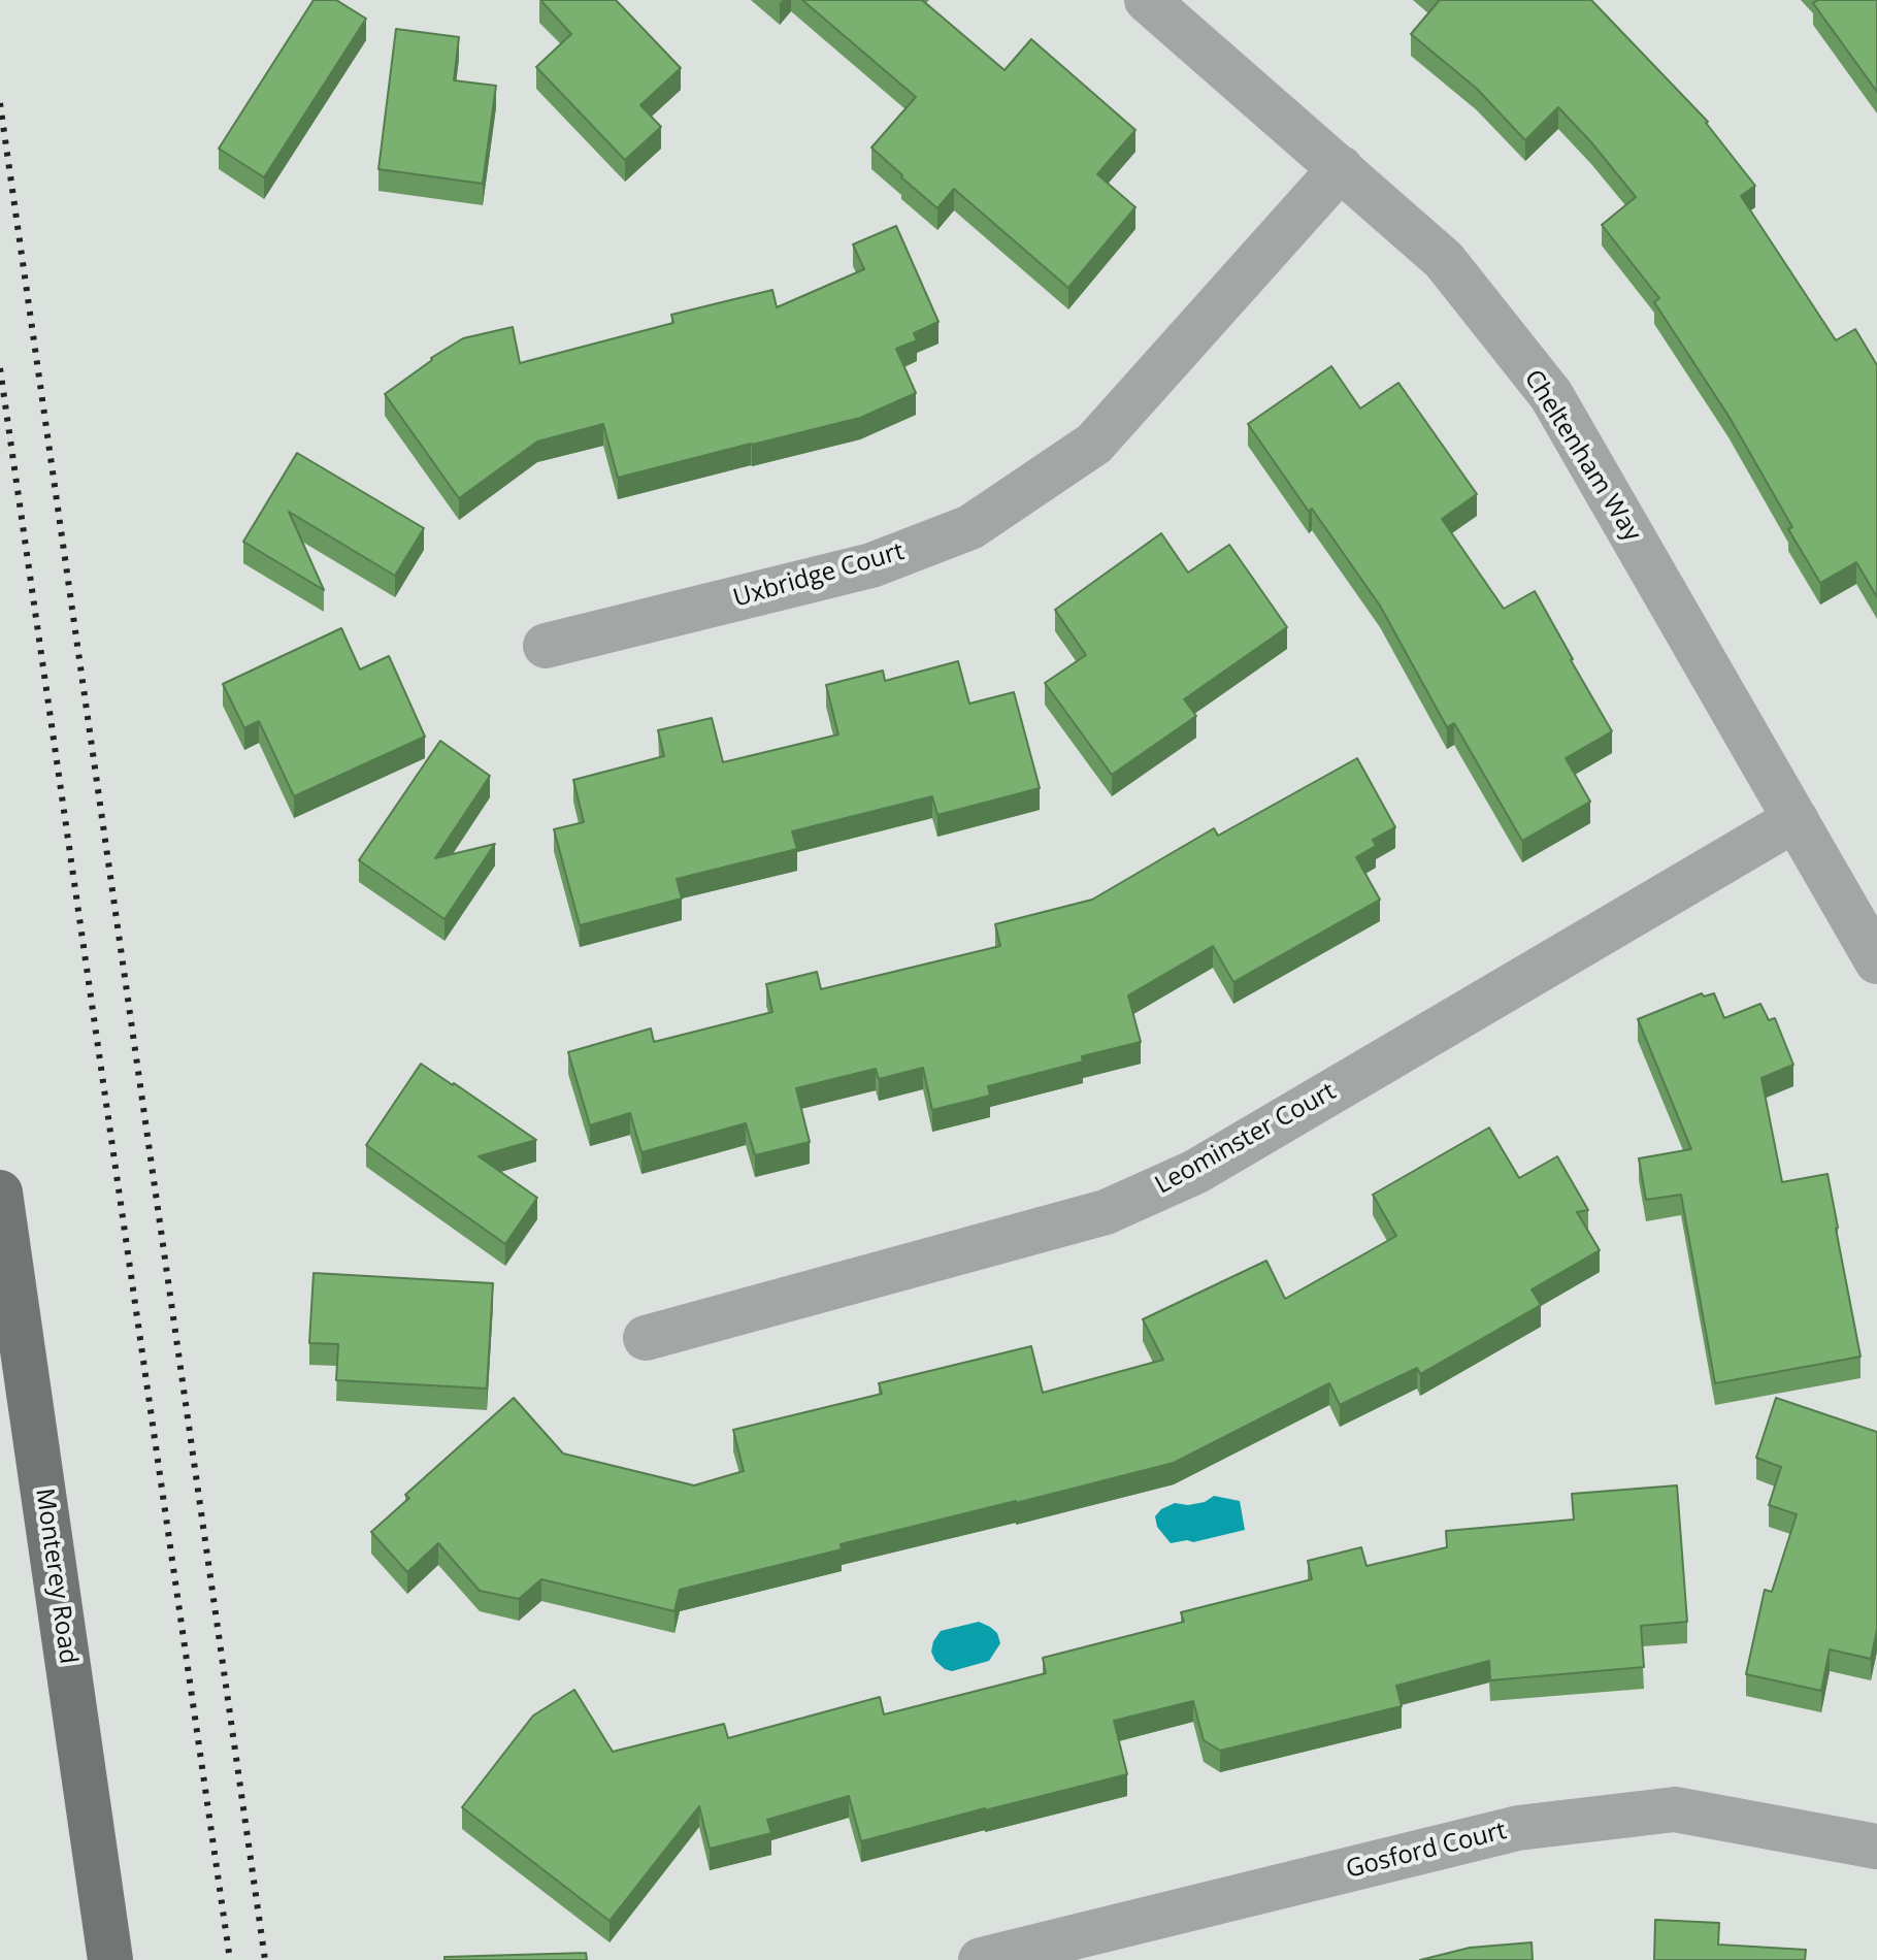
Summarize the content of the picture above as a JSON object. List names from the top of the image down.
{
  "streets": {
    "main road": ["Monterey Road"],
    "street": [
      "Cheltenham Way",
      "Uxbridge Court",
      "Leominster Court",
      "Gosford Court"
    ]
  },
  "crossings": [
    ["Cheltenham Way", "Uxbridge Court"],
    ["Cheltenham Way", "Leominster Court"]
  ]
}
